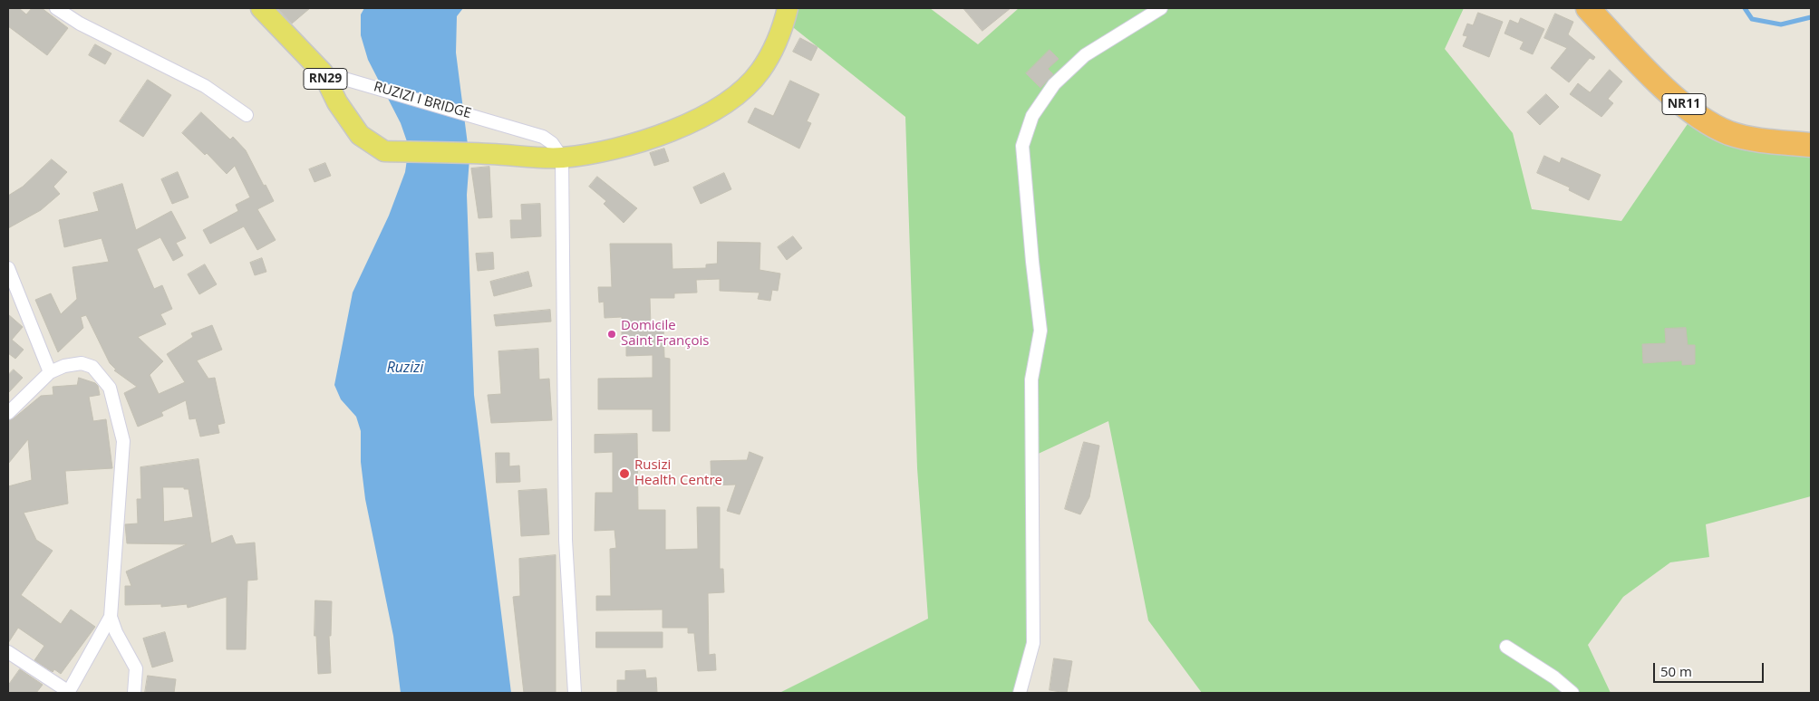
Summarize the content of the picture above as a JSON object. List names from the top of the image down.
{
  "streets": {
    "highway": ["NR11"],
    "main road": ["RN29"],
    "street": ["RUZIZI I BRIDGE"]
  },
  "crossings": [
    ["RN29", "RUZIZI I BRIDGE"]
  ],
  "water": ["Ruzizi"],
  "places": ["Domicile Saint François", "Rusizi Health Centre"],
  "scale_bar": "50 m"
}
